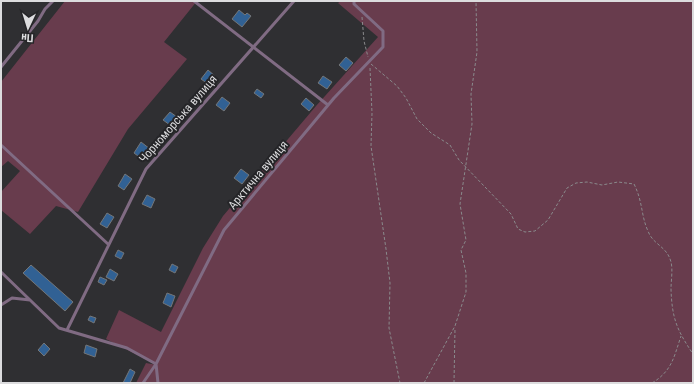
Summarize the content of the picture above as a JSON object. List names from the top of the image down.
{
  "streets": {
    "lane": ["Чорноморська вулиця", "Арктична вулиця"]
  },
  "north": "bottom"
}
